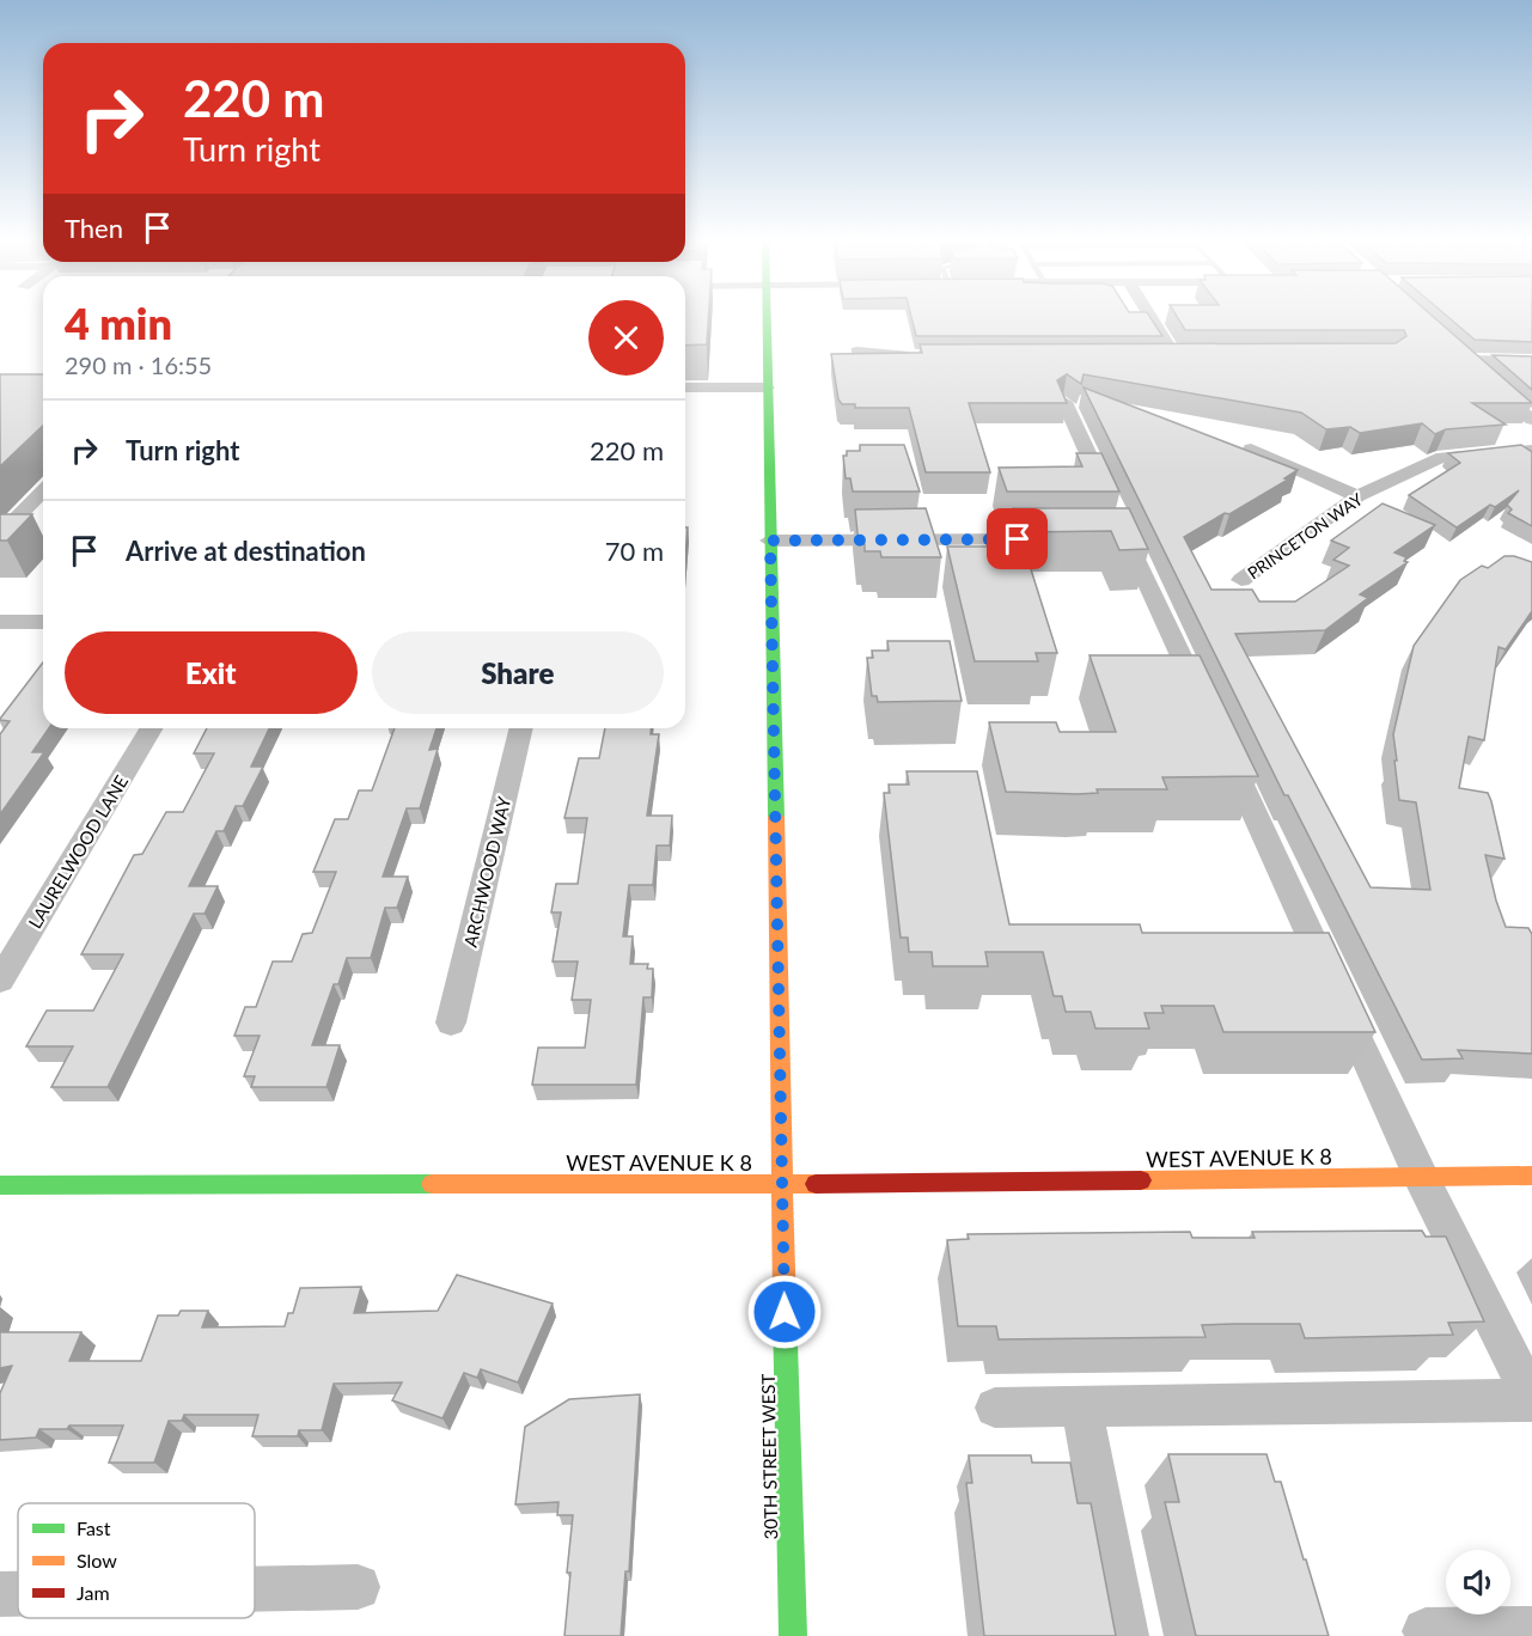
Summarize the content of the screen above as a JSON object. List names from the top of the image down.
{
  "streets": {
    "main road": ["WEST AVENUE K 8", "30TH STREET WEST"],
    "street": ["PRINCETON WAY", "LAURELWOOD LANE", "ARCHWOOD WAY"]
  },
  "crossings": [
    ["WEST AVENUE K 8", "30TH STREET WEST"]
  ],
  "legend": ["Fast", "Slow", "Jam"],
  "page": {
    "turn": ["220 m", "Turn right"],
    "then": "Then",
    "heading": ["4 min", "290 m · 16:55"],
    "list": [
      {
        "name": "Turn right",
        "value": "220 m"
      },
      {
        "name": "Arrive at destination",
        "value": "70 m"
      }
    ],
    "buttons": ["Exit", "Share"]
  }
}
